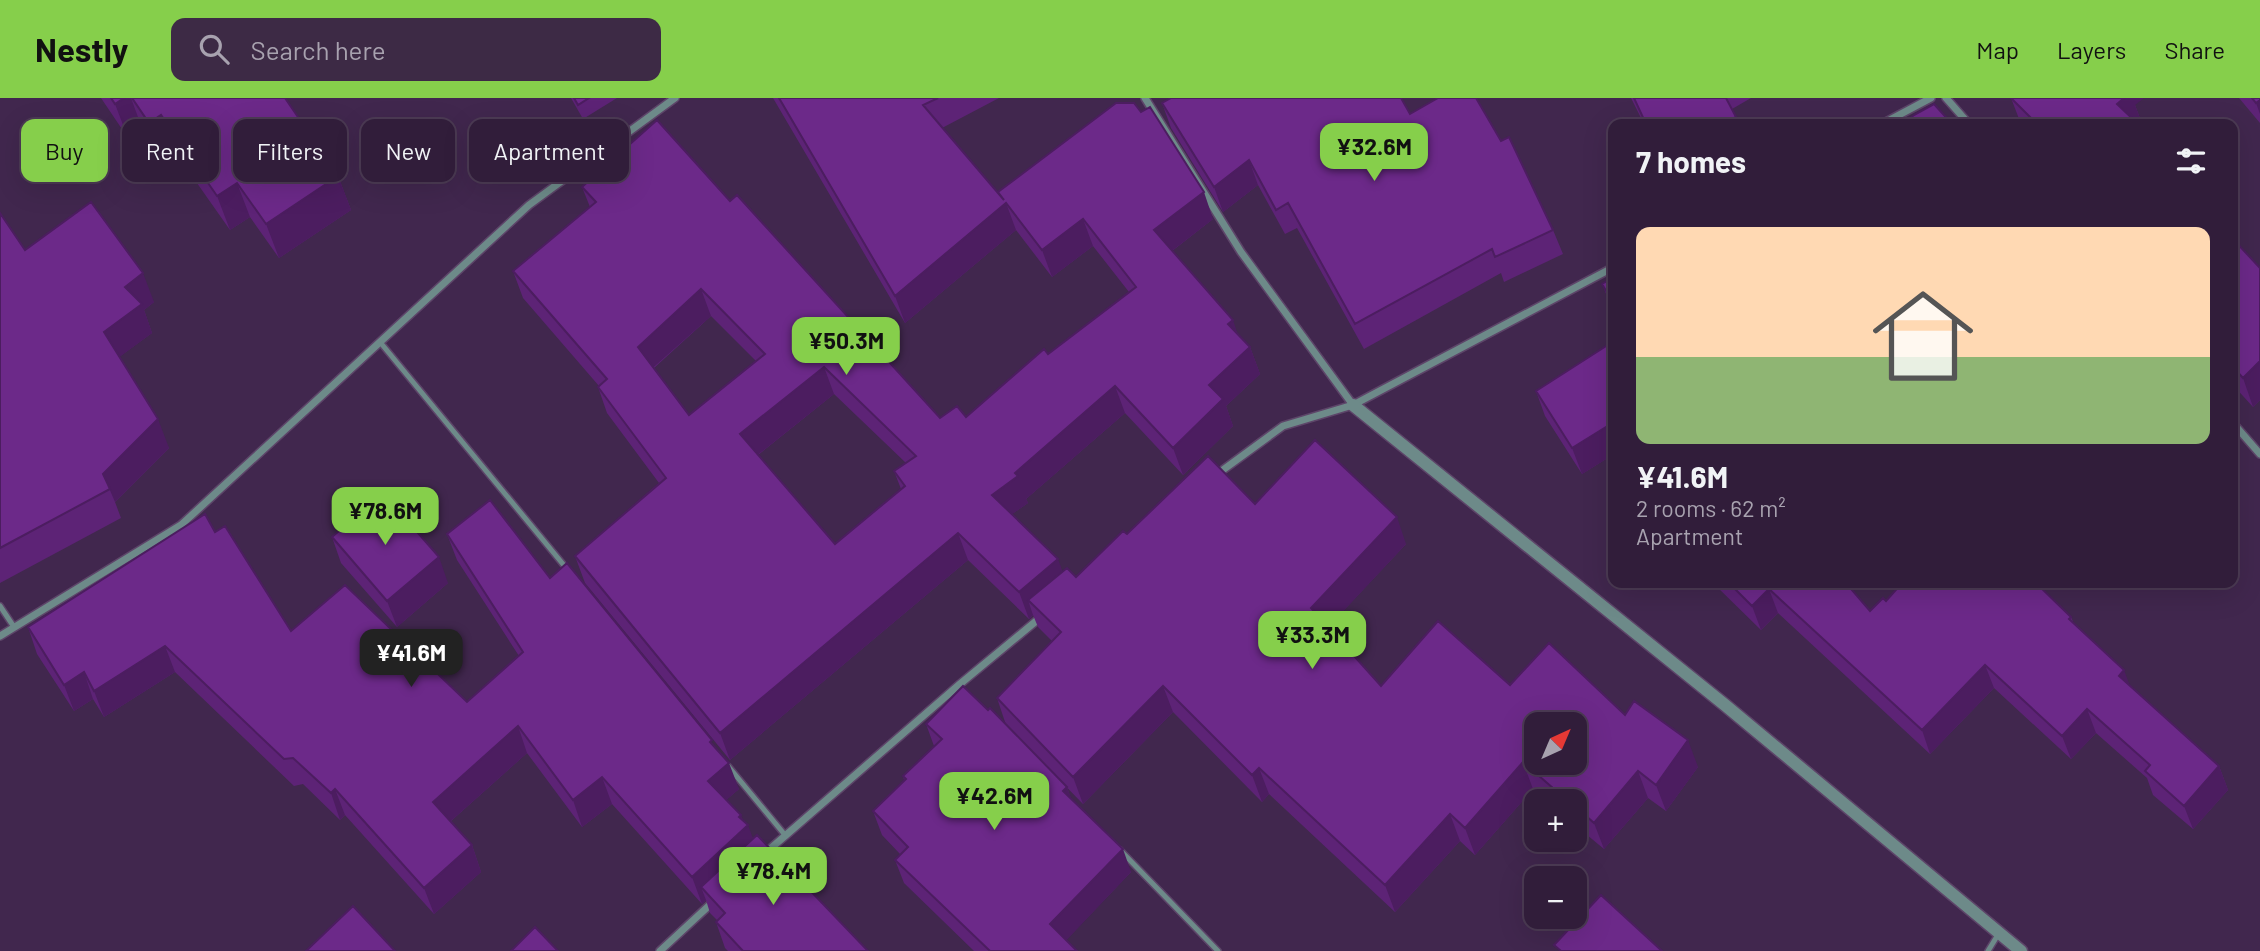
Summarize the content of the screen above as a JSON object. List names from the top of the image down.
{
  "north": "top right",
  "page": {
    "header": "Nestly",
    "search": "Search here",
    "nav": ["Map", "Layers", "Share"],
    "chip": [
      "Buy",
      "Rent",
      "Filters",
      "New",
      "Apartment"
    ],
    "heading": "7 homes",
    "price": [
      "¥32.6M",
      "¥50.3M",
      "¥78.6M",
      "¥33.3M",
      "¥41.6M",
      "¥42.6M",
      "¥78.4M"
    ],
    "list": [
      {
        "name": "¥41.6M",
        "note": "2 rooms · 62 m² · Apartment"
      }
    ],
    "map_buttons": ["+", "−"]
  }
}
